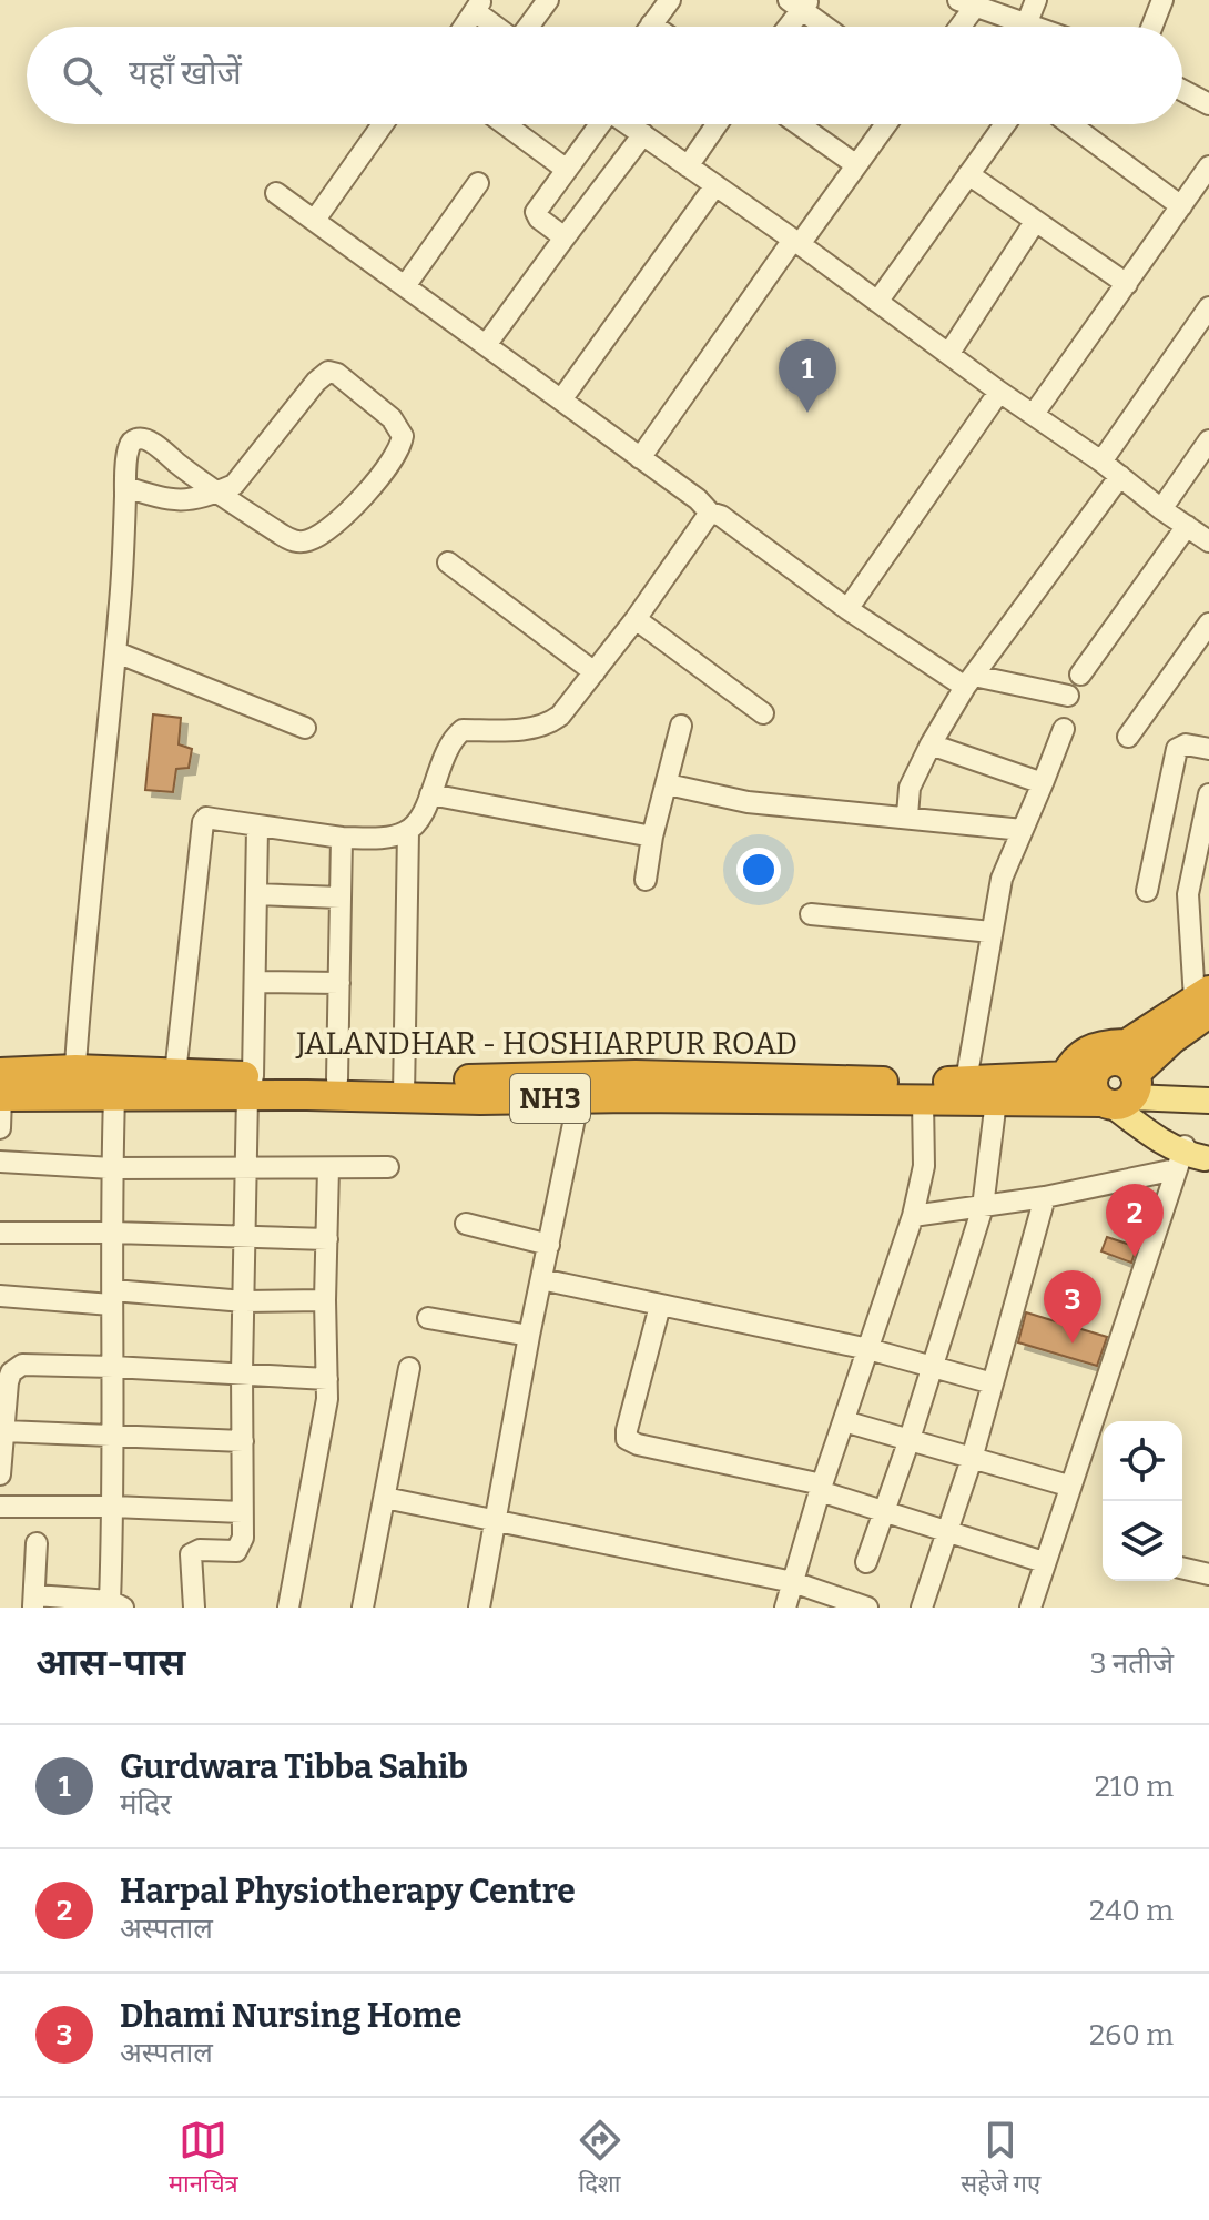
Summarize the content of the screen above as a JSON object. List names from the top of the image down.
{
  "streets": {
    "highway": ["JALANDHAR - HOSHIARPUR ROAD", "NH3"]
  },
  "crossings": [
    ["JALANDHAR - HOSHIARPUR ROAD", "NH3"]
  ],
  "page": {
    "search": "यहाँ खोजें",
    "pins": ["1", "2", "3"],
    "heading": ["आस-पास", "3 नतीजे"],
    "list": [
      {
        "mark": "1",
        "name": "Gurdwara Tibba Sahib",
        "note": "मंदिर",
        "value": "210 m"
      },
      {
        "mark": "2",
        "name": "Harpal Physiotherapy Centre",
        "note": "अस्पताल",
        "value": "240 m"
      },
      {
        "mark": "3",
        "name": "Dhami Nursing Home",
        "note": "अस्पताल",
        "value": "260 m"
      }
    ],
    "nav": ["मानचित्र", "दिशा", "सहेजे गए"]
  }
}
